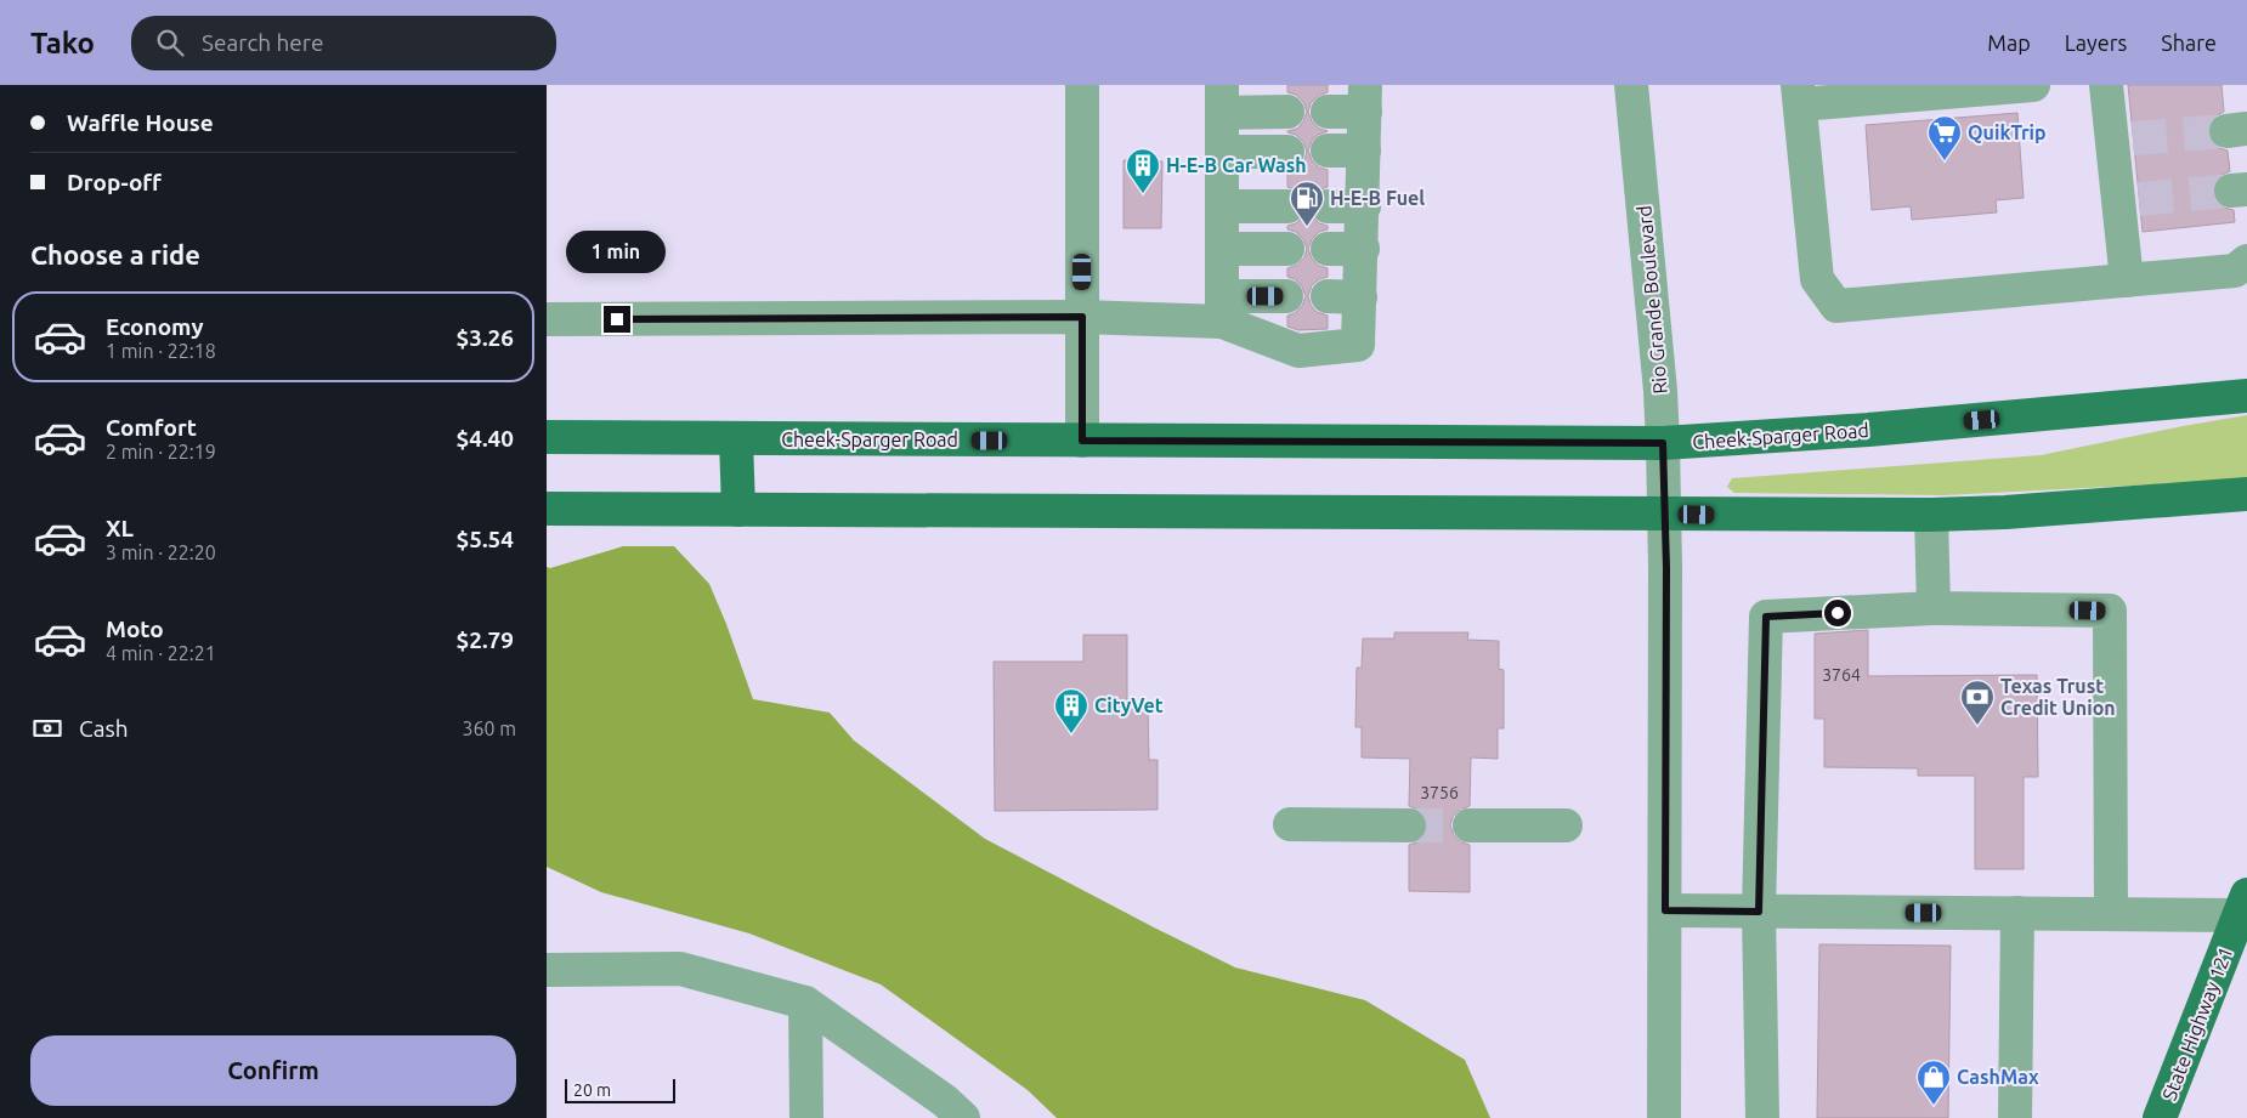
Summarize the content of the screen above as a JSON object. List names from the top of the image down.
{
  "streets": {
    "main road": ["Cheek-Sparger Road", "State Highway 121"],
    "street": ["Rio Grande Boulevard"]
  },
  "crossings": [
    ["Rio Grande Boulevard", "Cheek-Sparger Road"]
  ],
  "places": {
    "supermarket": ["QuikTrip"],
    "building": ["H-E-B Car Wash", "CityVet"],
    "fuel station": ["H-E-B Fuel"],
    "bank": ["Texas Trust Credit Union"],
    "shop": ["CashMax"]
  },
  "house_numbers": ["3764", "3756"],
  "scale_bar": "20 m",
  "page": {
    "header": "Tako",
    "search": "Search here",
    "nav": ["Map", "Layers", "Share"],
    "banner": ["Waffle House", "Drop-off"],
    "heading": "Choose a ride",
    "bubble": "1 min",
    "list": [
      {
        "name": "Economy",
        "note": "1 min · 22:18",
        "value": "$3.26"
      },
      {
        "name": "Comfort",
        "note": "2 min · 22:19",
        "value": "$4.40"
      },
      {
        "name": "XL",
        "note": "3 min · 22:20",
        "value": "$5.54"
      },
      {
        "name": "Moto",
        "note": "4 min · 22:21",
        "value": "$2.79"
      }
    ],
    "pay": ["Cash", "360 m"],
    "buttons": "Confirm",
    "scale": "20 m"
  }
}
